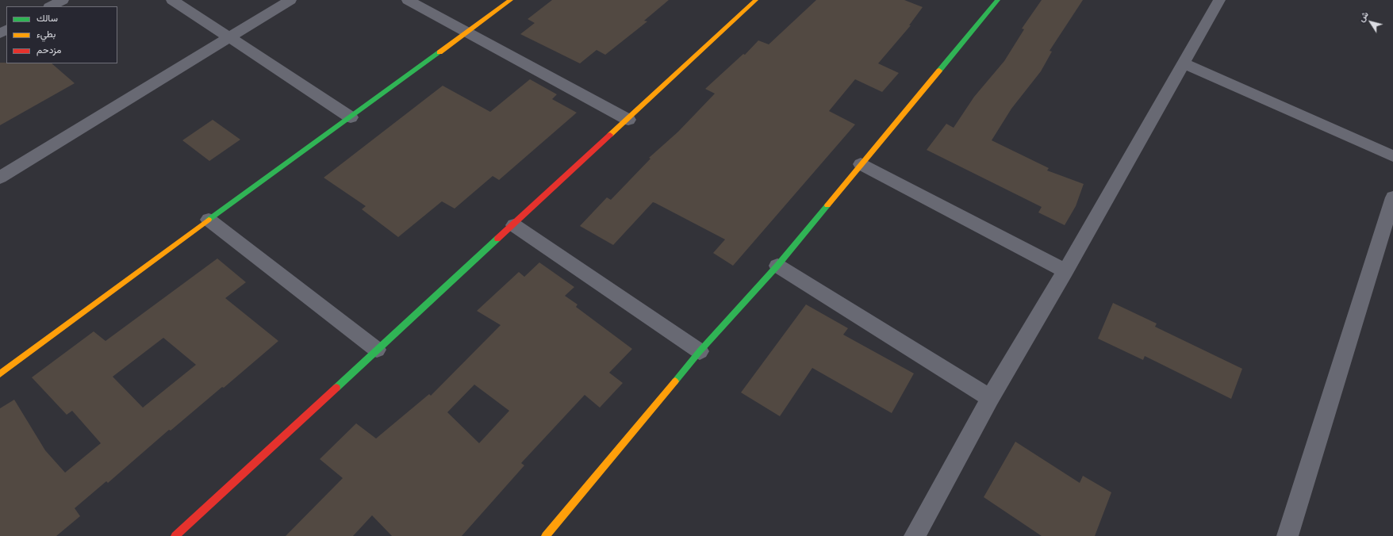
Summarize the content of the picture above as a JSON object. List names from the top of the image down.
{
  "legend": ["سالك", "بطيء", "مزدحم"],
  "north": "top left"
}
